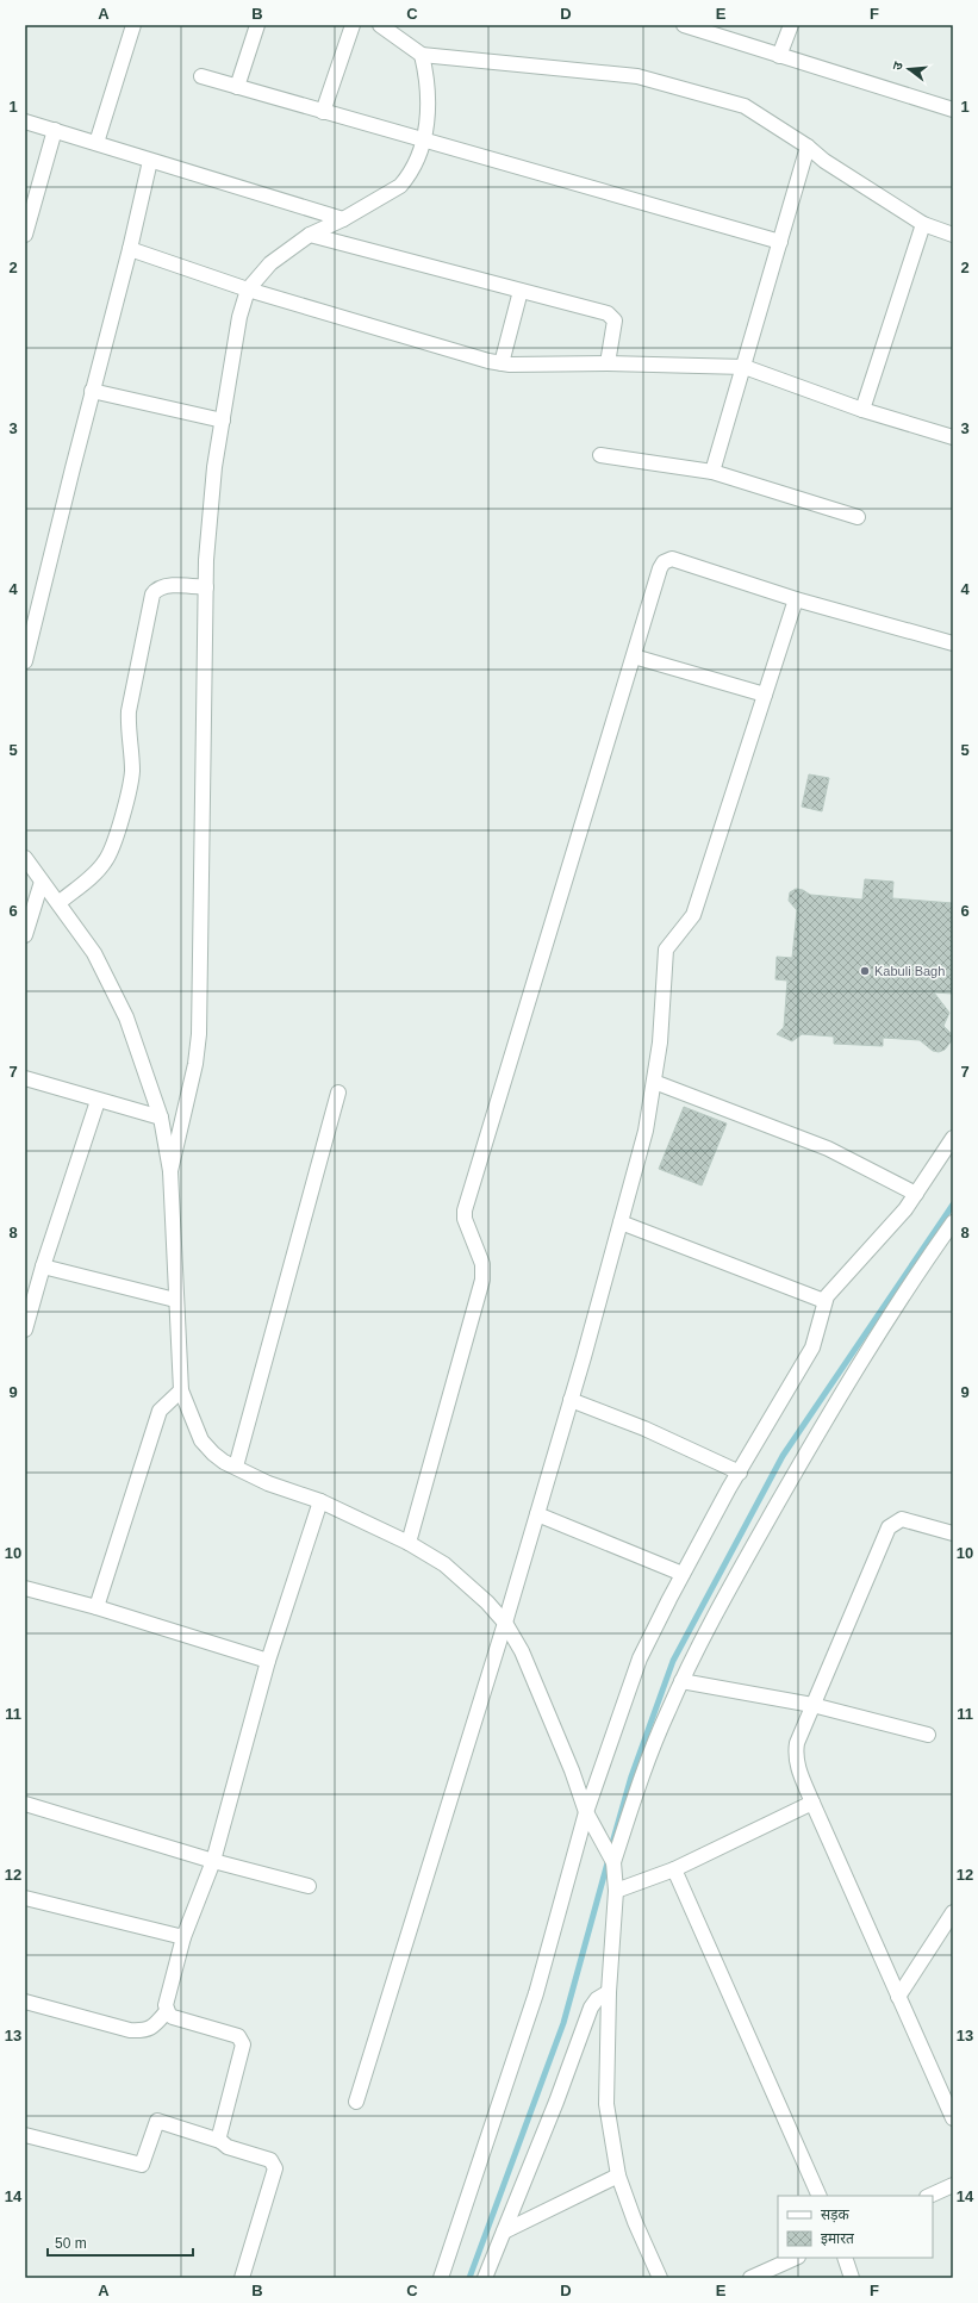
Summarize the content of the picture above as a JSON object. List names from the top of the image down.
{
  "places": ["Kabuli Bagh"],
  "legend": ["सड़क", "इमारत"],
  "scale_bar": "50 m",
  "north": "left",
  "grid": {
    "columns": [
      "A",
      "B",
      "C",
      "D",
      "E",
      "F"
    ],
    "rows": [
      "1",
      "2",
      "3",
      "4",
      "5",
      "6",
      "7",
      "8",
      "9",
      "10",
      "11",
      "12",
      "13",
      "14"
    ]
  }
}
